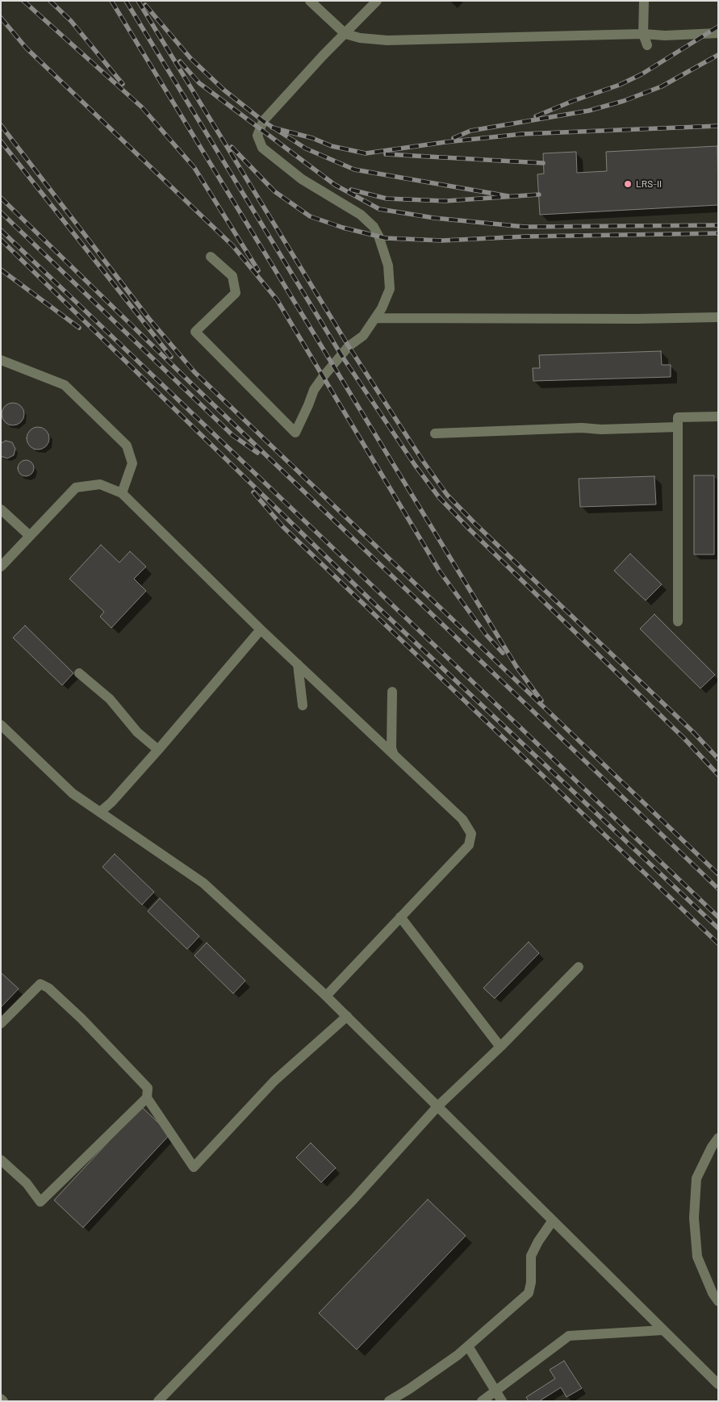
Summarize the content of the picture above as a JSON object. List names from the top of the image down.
{
  "places": ["LRS-II"]
}
